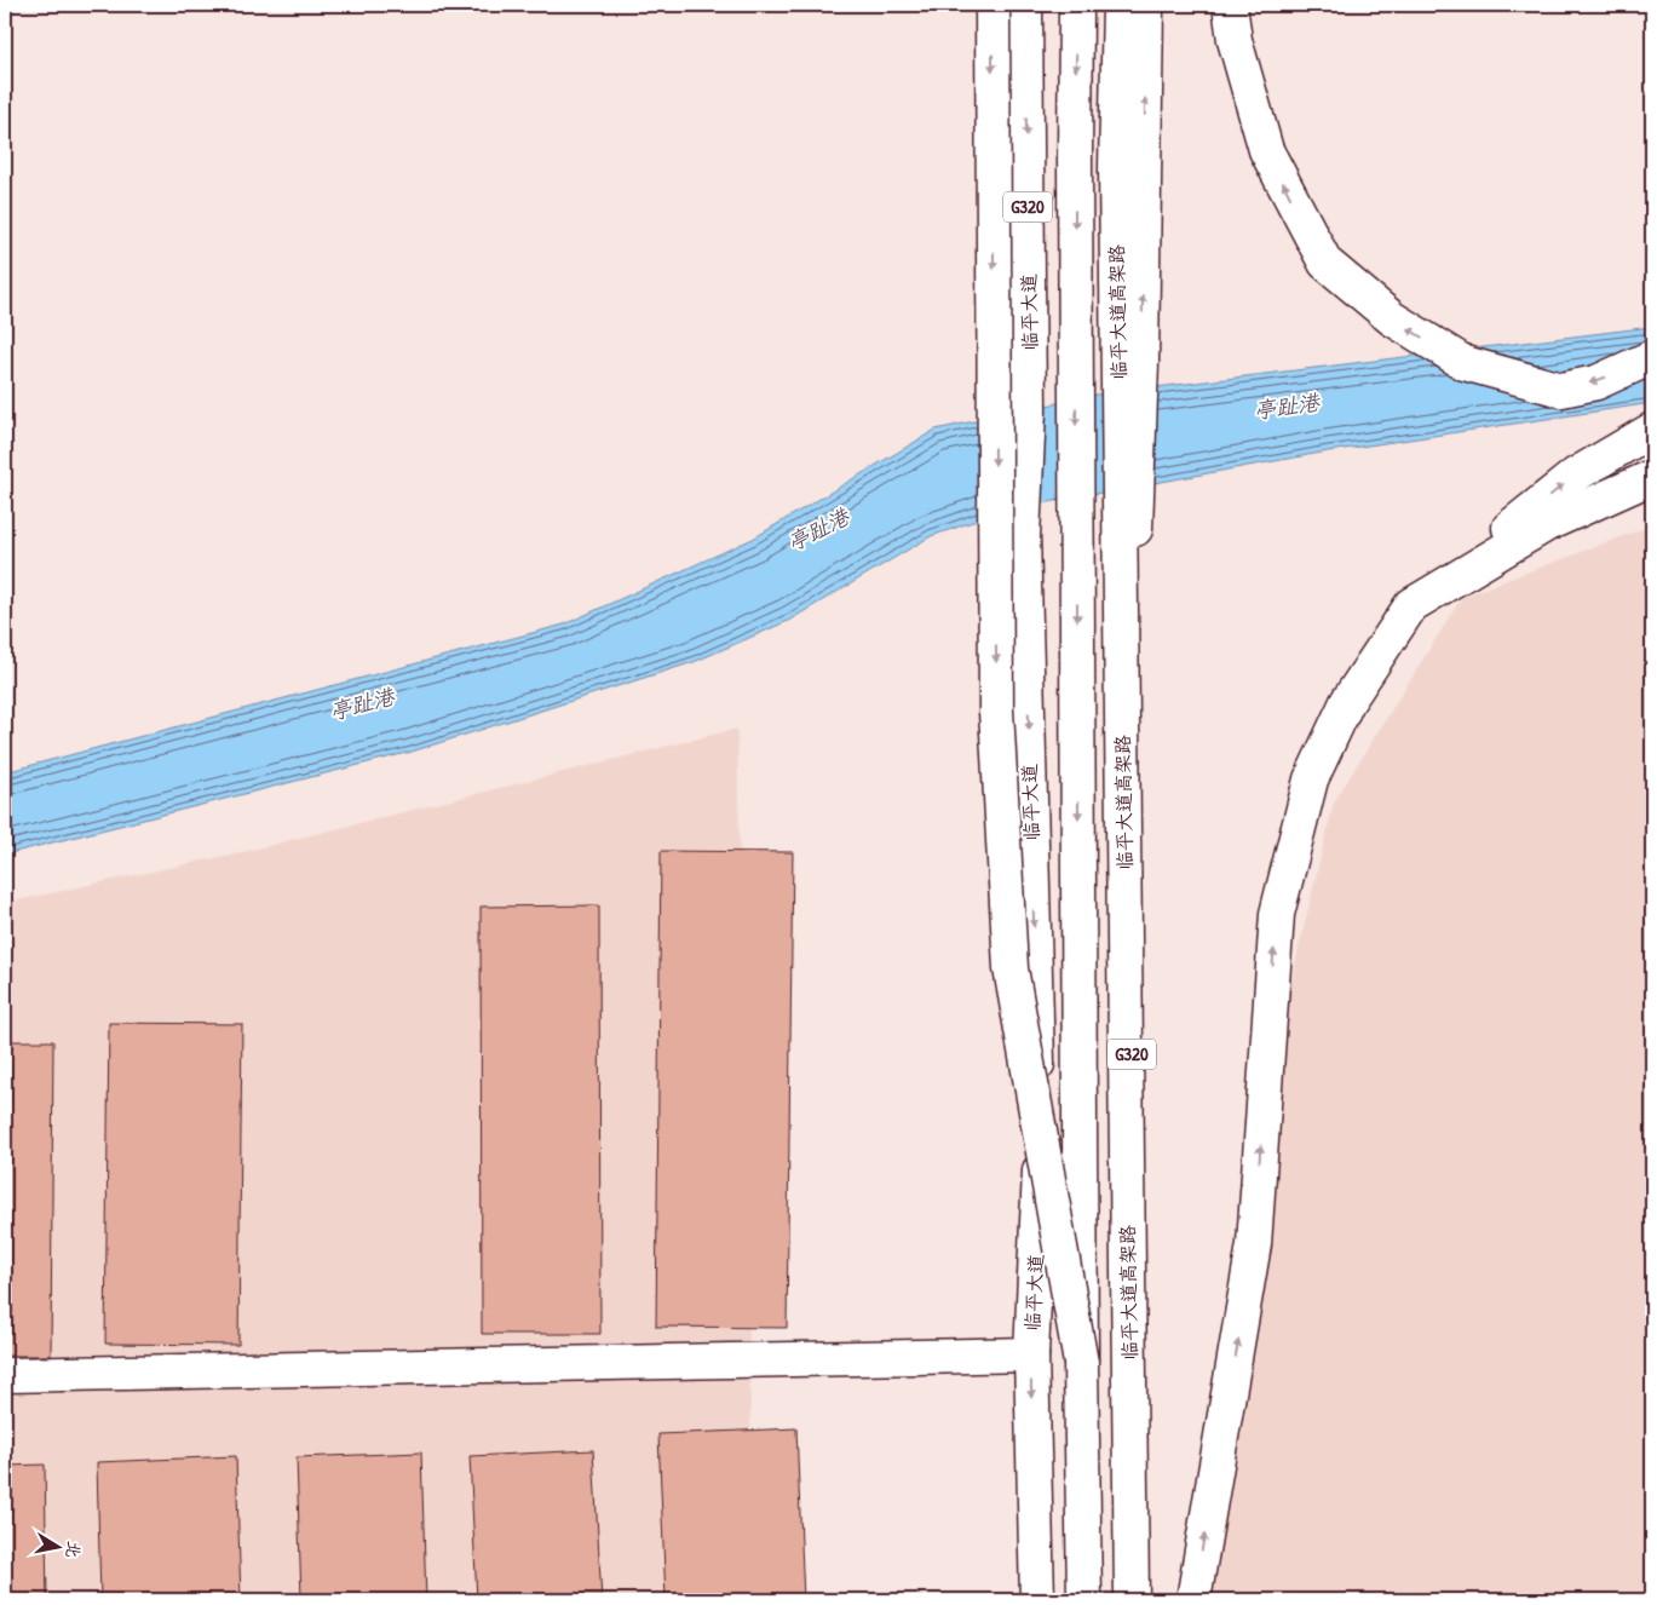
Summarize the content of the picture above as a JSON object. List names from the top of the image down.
{
  "streets": {
    "main road": ["G320", "临平大道", "临平大道高架路"]
  },
  "water": ["亭趾港"],
  "north": "right"
}
